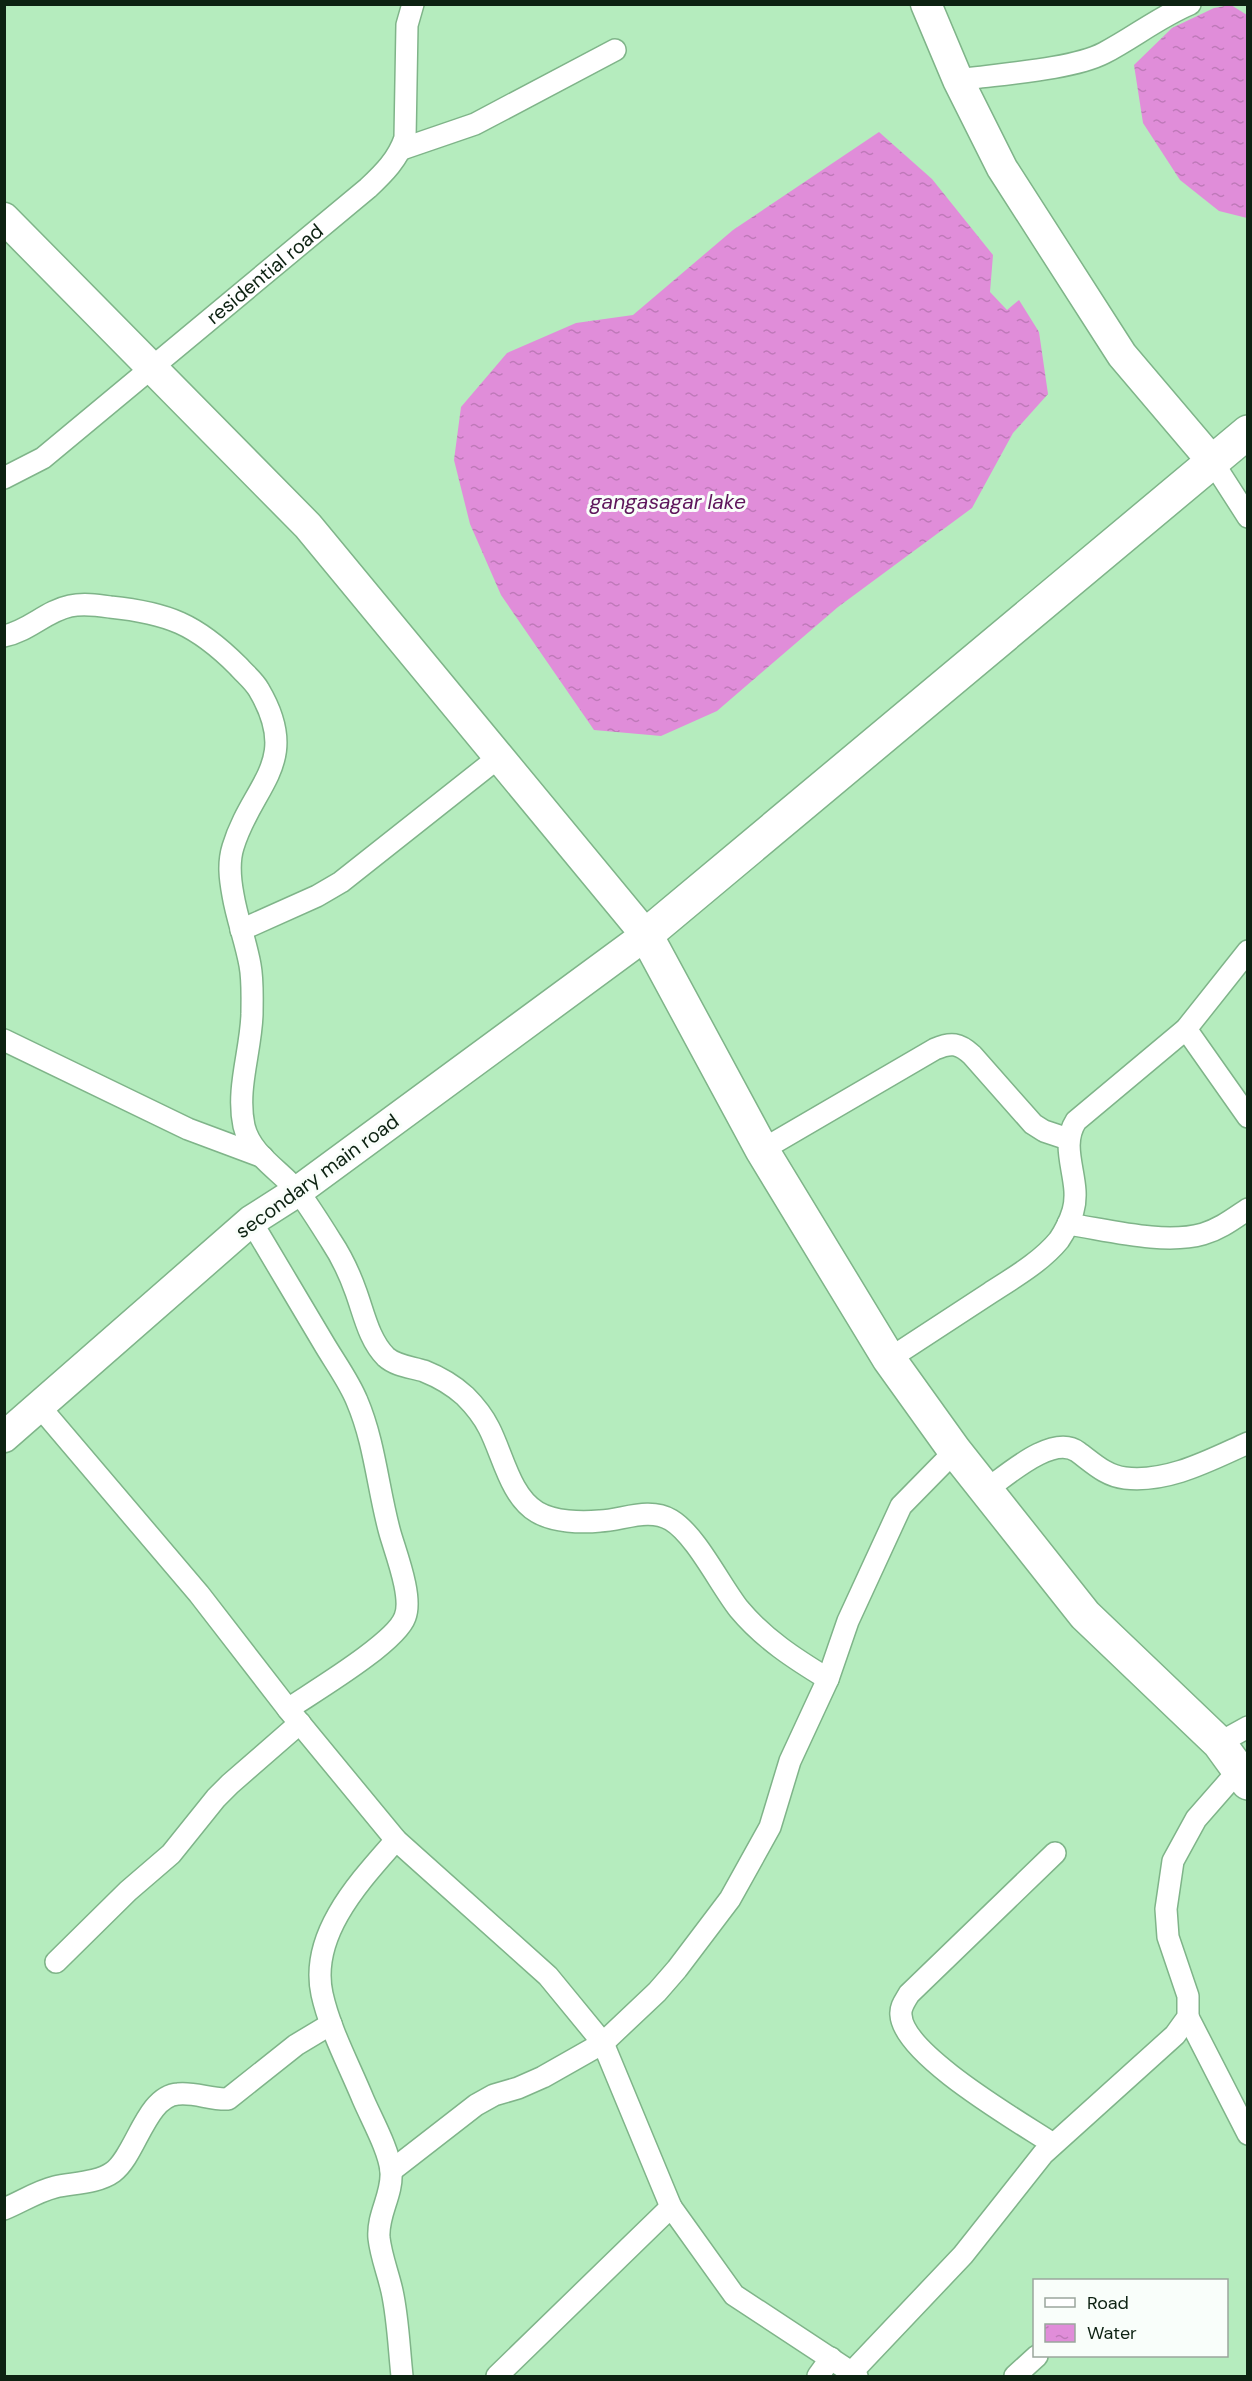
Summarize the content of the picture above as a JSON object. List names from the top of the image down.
{
  "streets": {
    "street": ["residential road", "secondary main road"]
  },
  "water": ["gangasagar lake"],
  "legend": ["Road", "Water"]
}
